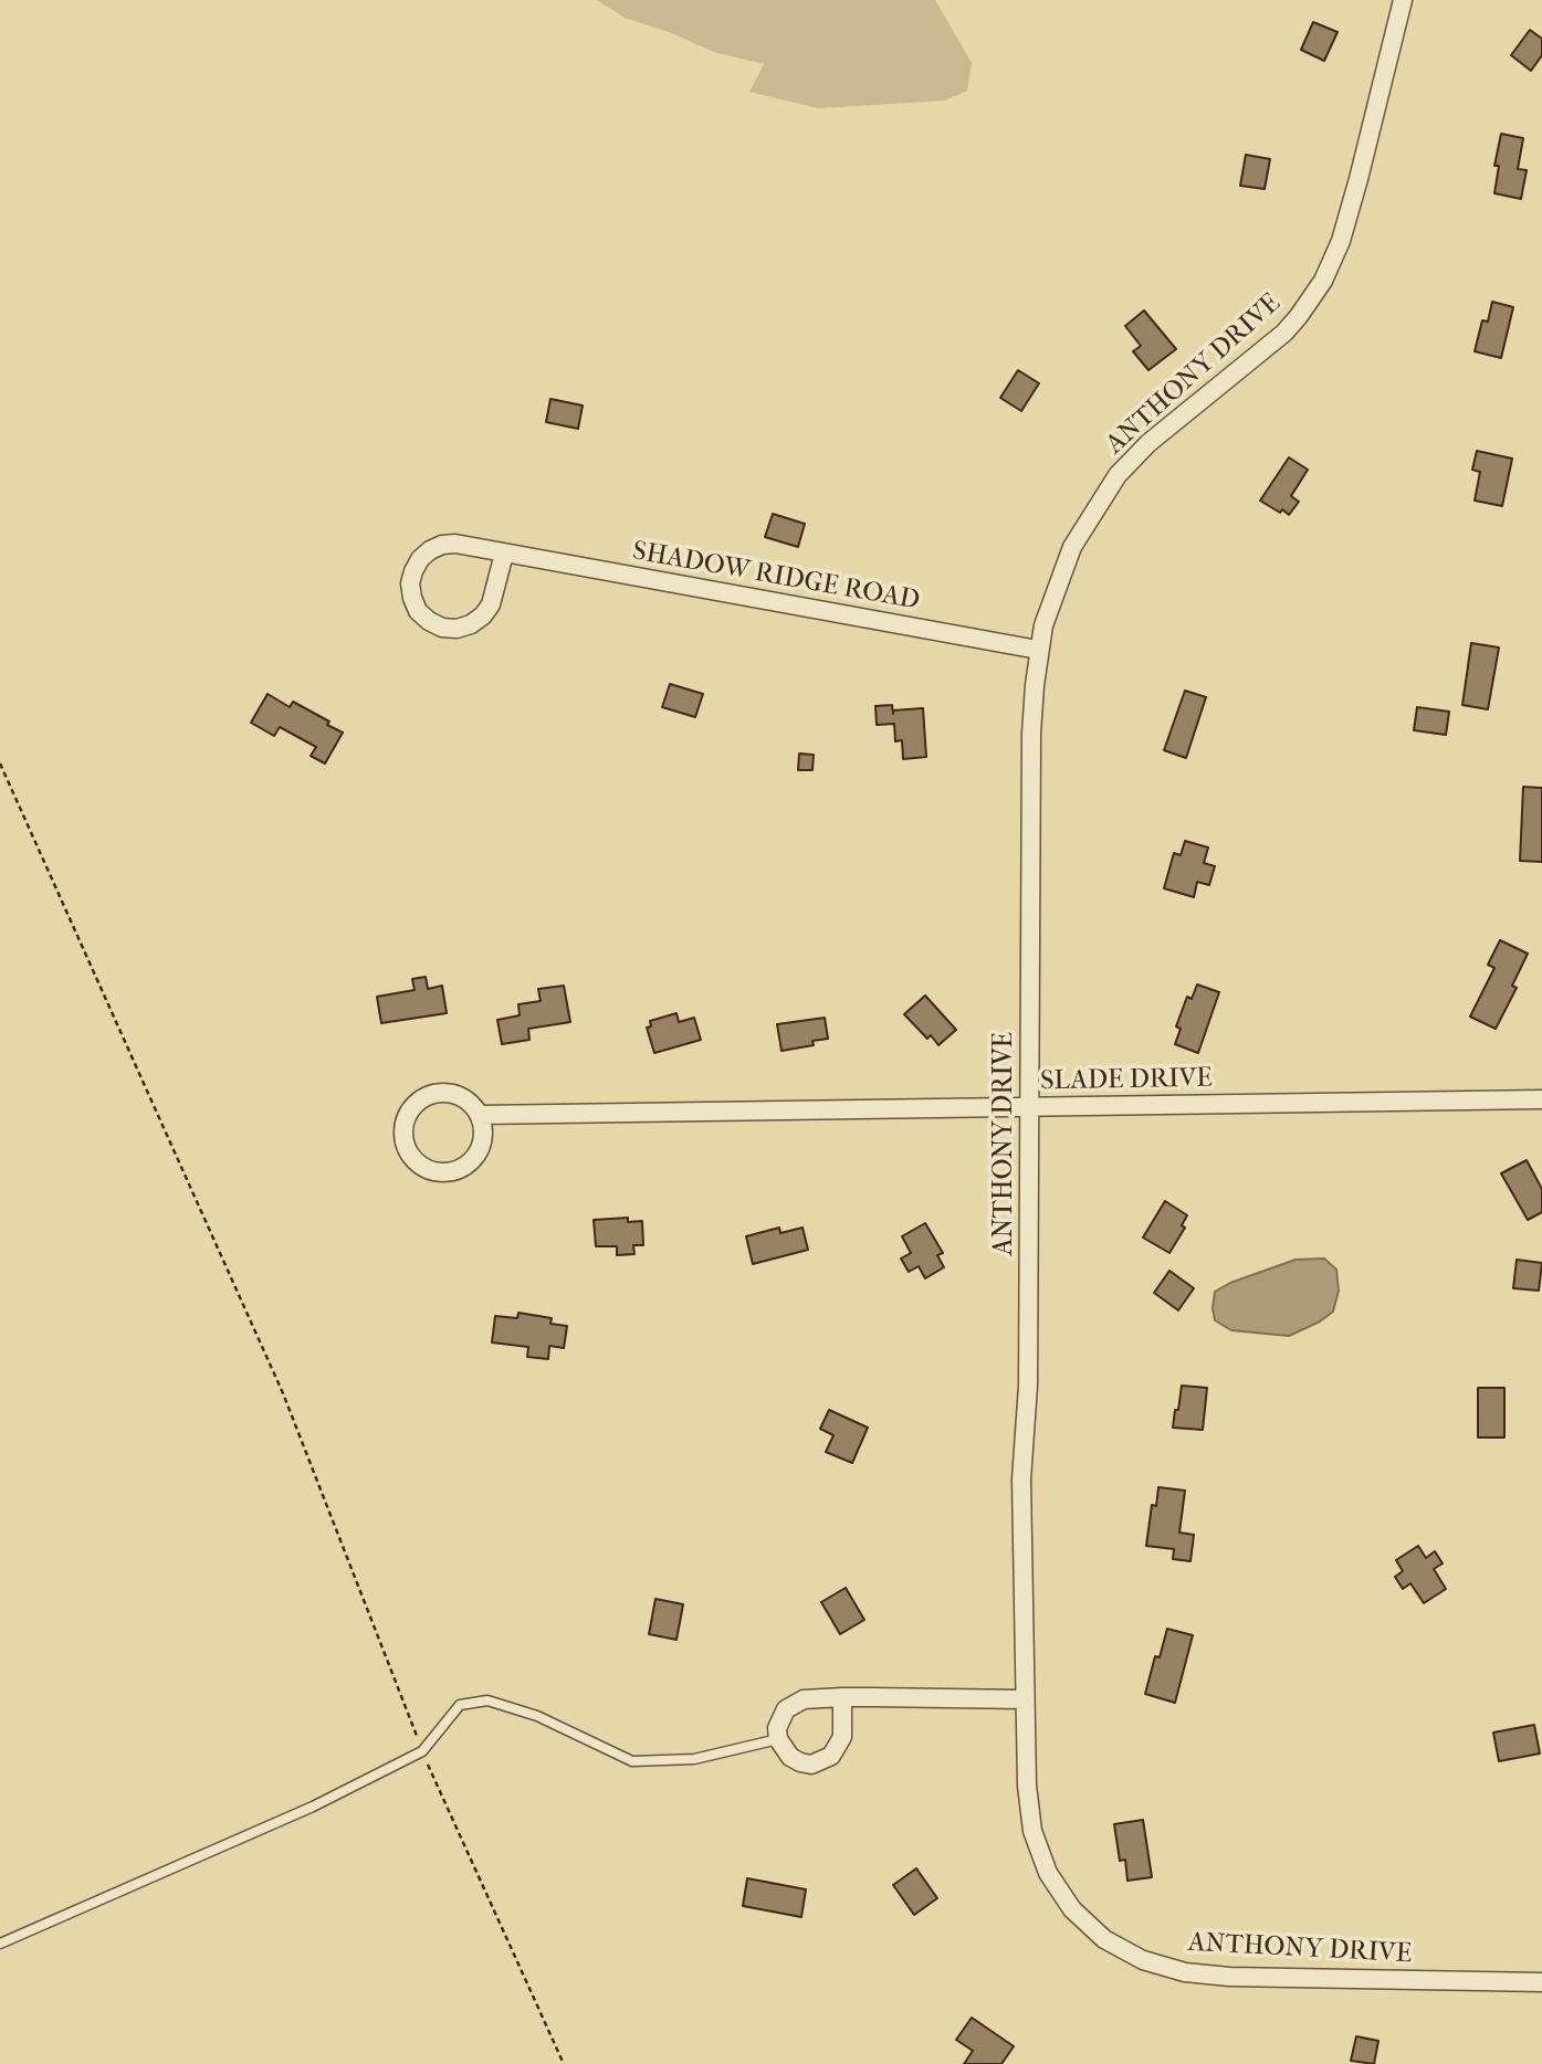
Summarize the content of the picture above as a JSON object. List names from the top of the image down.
{
  "streets": {
    "street": ["ANTHONY DRIVE", "SHADOW RIDGE ROAD", "SLADE DRIVE"]
  },
  "crossings": [
    ["ANTHONY DRIVE", "SHADOW RIDGE ROAD"],
    ["ANTHONY DRIVE", "SLADE DRIVE"]
  ]
}
